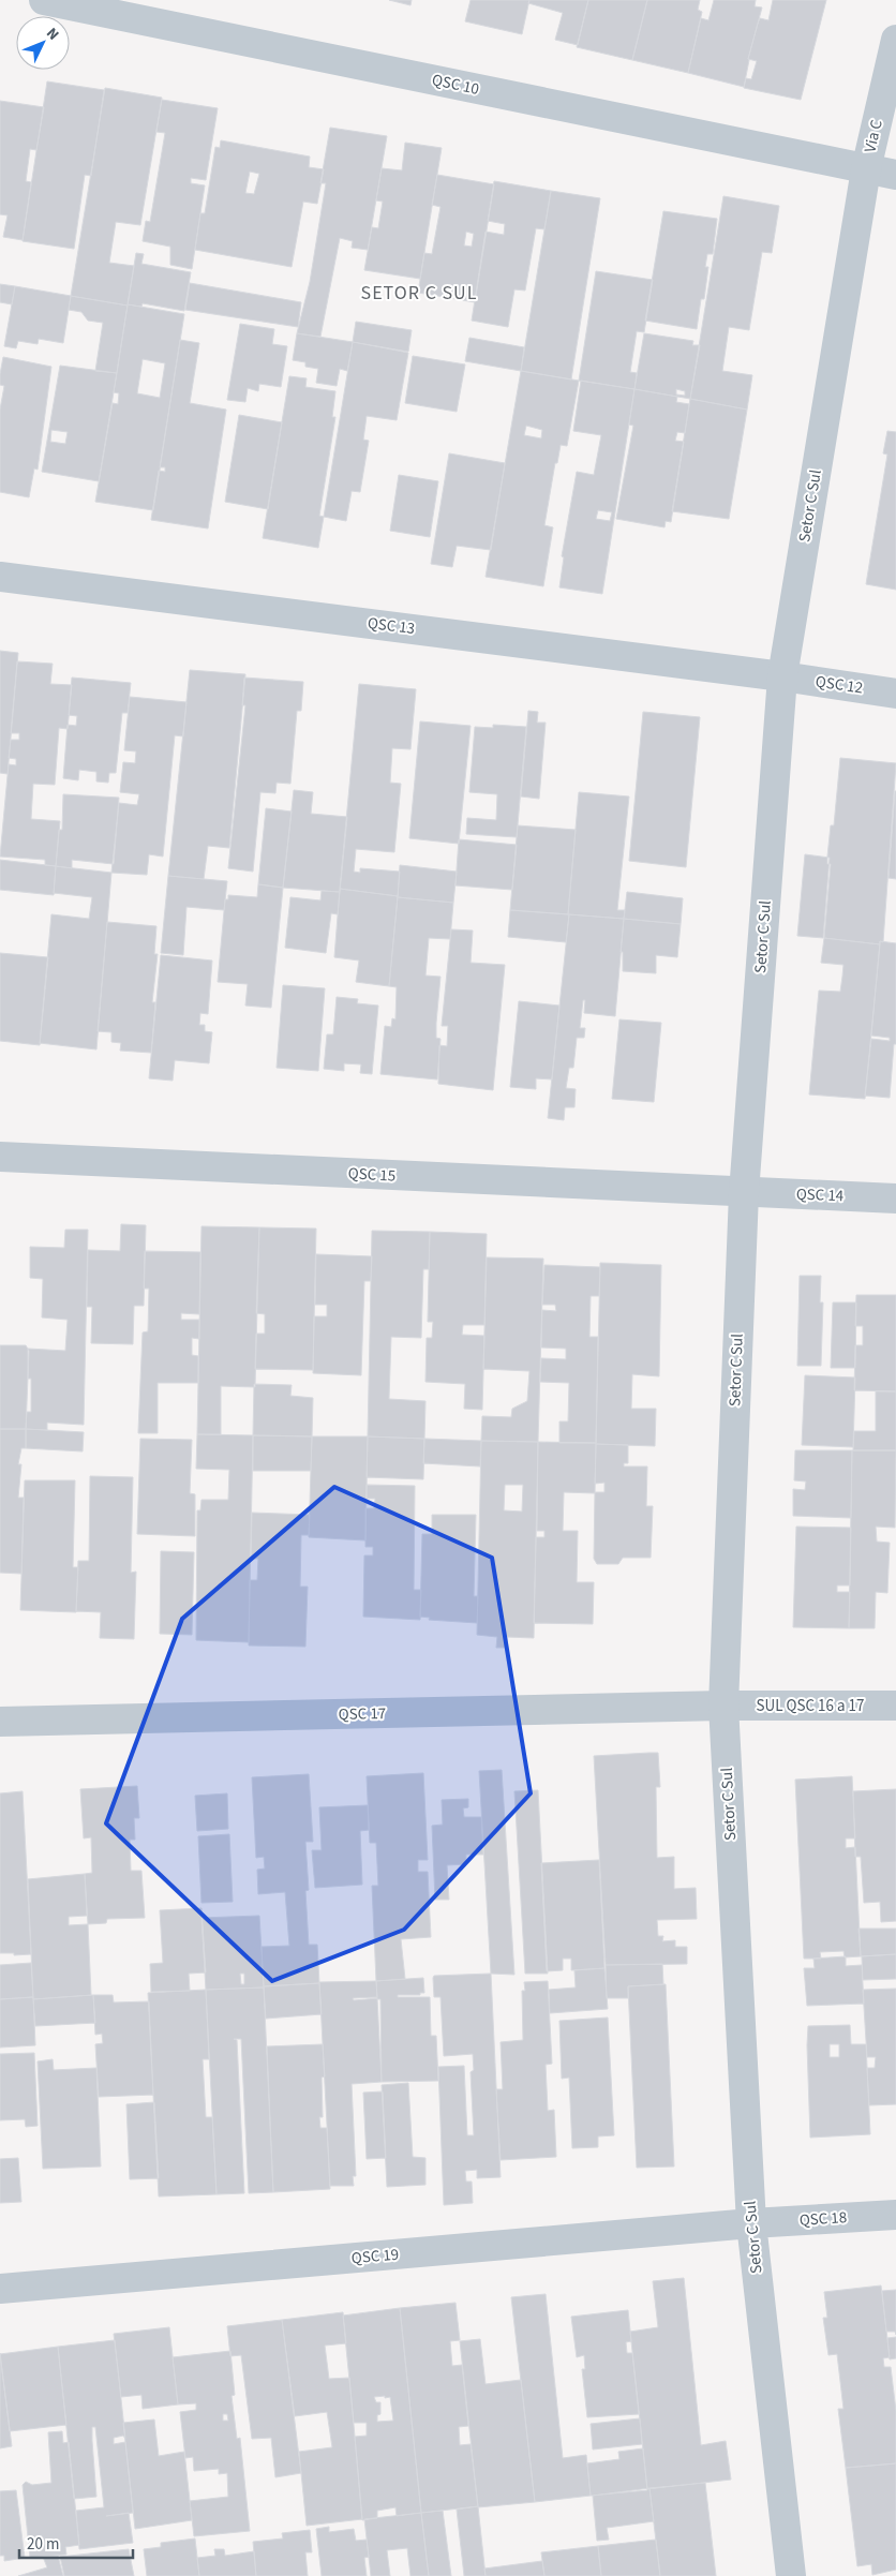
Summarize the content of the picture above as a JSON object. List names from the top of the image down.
{
  "streets": {
    "street": [
      "QSC 10",
      "Via C",
      "Setor C Sul",
      "QSC 13",
      "QSC 12",
      "QSC 15",
      "QSC 14",
      "SUL QSC 16 a 17",
      "QSC 17",
      "QSC 18",
      "QSC 19"
    ]
  },
  "crossings": [
    ["QSC 10", "Via C"],
    ["QSC 10", "Setor C Sul"],
    ["Via C", "Setor C Sul"],
    ["Setor C Sul", "QSC 13"],
    ["Setor C Sul", "QSC 12"],
    ["Setor C Sul", "QSC 15"],
    ["Setor C Sul", "QSC 14"],
    ["Setor C Sul", "SUL QSC 16 a 17"],
    ["Setor C Sul", "QSC 17"],
    ["Setor C Sul", "QSC 18"],
    ["Setor C Sul", "QSC 19"],
    ["QSC 13", "QSC 12"],
    ["QSC 15", "QSC 14"],
    ["SUL QSC 16 a 17", "QSC 17"],
    ["QSC 18", "QSC 19"]
  ],
  "districts": ["SETOR C SUL"],
  "scale_bar": "20 m",
  "north": "top right"
}
